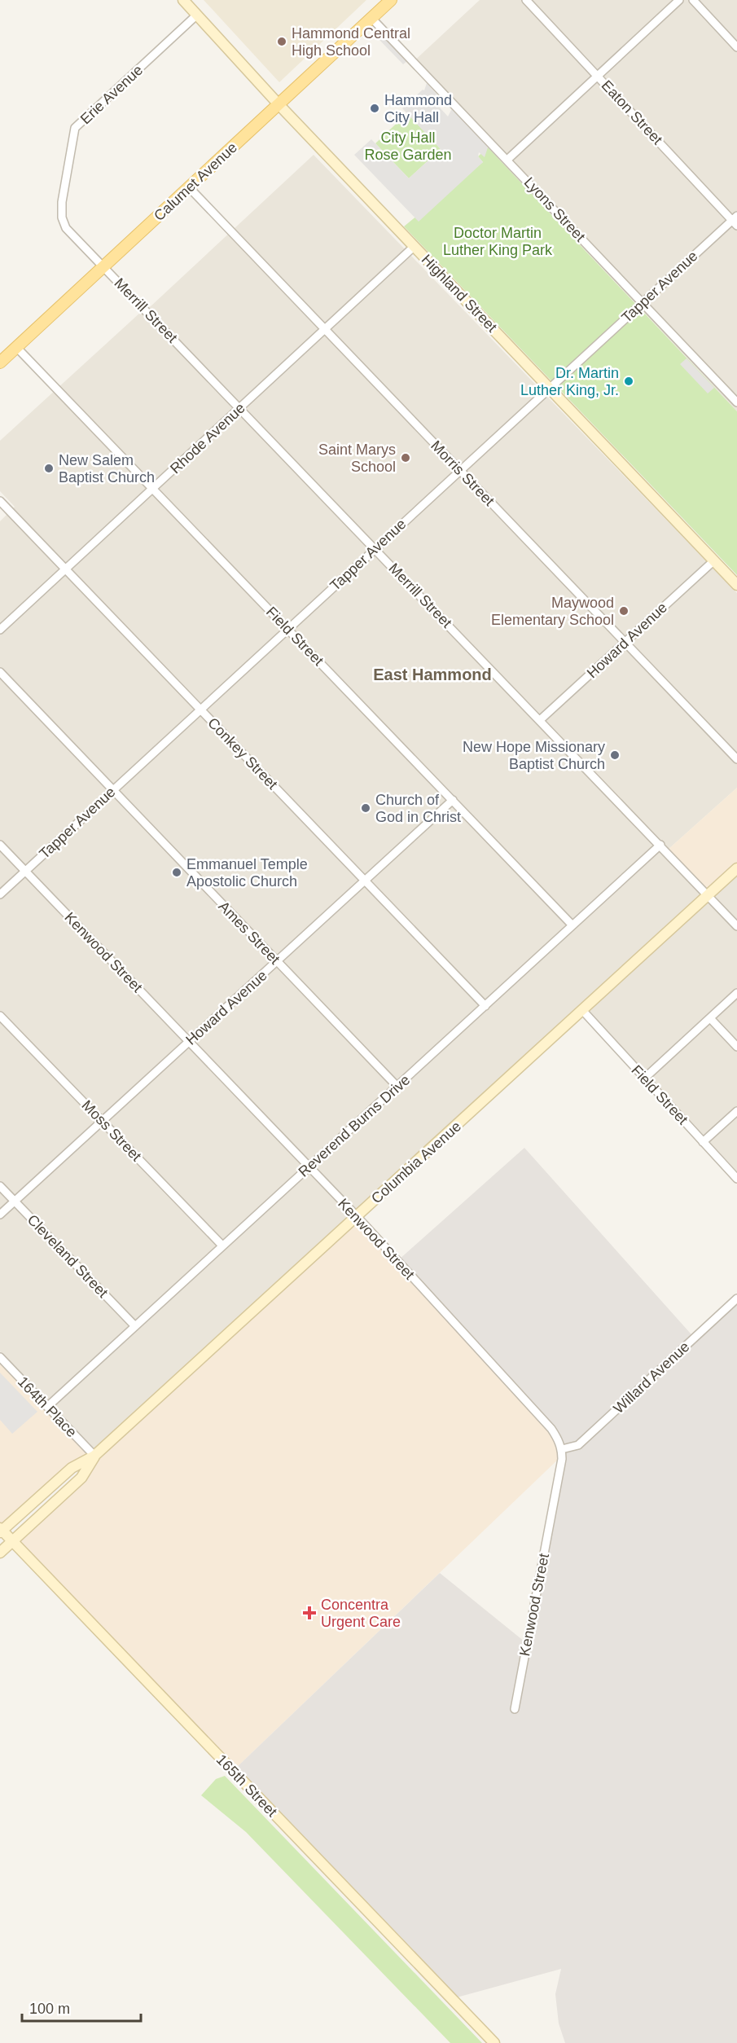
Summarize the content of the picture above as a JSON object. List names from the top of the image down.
{
  "streets": {
    "main road": ["Calumet Avenue"],
    "street": [
      "Erie Avenue",
      "Eaton Street",
      "Lyons Street",
      "Tapper Avenue",
      "Highland Street",
      "Merrill Street",
      "Rhode Avenue",
      "Morris Street",
      "Field Street",
      "Howard Avenue",
      "Conkey Street",
      "Ames Street",
      "Kenwood Street",
      "Reverend Burns Drive",
      "Moss Street",
      "Columbia Avenue",
      "Cleveland Street",
      "Willard Avenue",
      "164th Place",
      "165th Street"
    ]
  },
  "crossings": [
    ["Erie Avenue", "Highland Street"],
    ["Erie Avenue", "Merrill Street"],
    ["Eaton Street", "Tapper Avenue"],
    ["Calumet Avenue", "Lyons Street"],
    ["Calumet Avenue", "Highland Street"],
    ["Calumet Avenue", "Merrill Street"],
    ["Calumet Avenue", "Morris Street"],
    ["Calumet Avenue", "Field Street"],
    ["Lyons Street", "Tapper Avenue"],
    ["Tapper Avenue", "Highland Street"],
    ["Tapper Avenue", "Merrill Street"],
    ["Tapper Avenue", "Morris Street"],
    ["Tapper Avenue", "Field Street"],
    ["Tapper Avenue", "Conkey Street"],
    ["Tapper Avenue", "Ames Street"],
    ["Tapper Avenue", "Kenwood Street"],
    ["Highland Street", "Rhode Avenue"],
    ["Highland Street", "Howard Avenue"],
    ["Merrill Street", "Rhode Avenue"],
    ["Merrill Street", "Howard Avenue"],
    ["Merrill Street", "Reverend Burns Drive"],
    ["Merrill Street", "Columbia Avenue"],
    ["Rhode Avenue", "Morris Street"],
    ["Rhode Avenue", "Field Street"],
    ["Rhode Avenue", "Conkey Street"],
    ["Morris Street", "Howard Avenue"],
    ["Field Street", "Howard Avenue"],
    ["Field Street", "Reverend Burns Drive"],
    ["Field Street", "Columbia Avenue"],
    ["Howard Avenue", "Conkey Street"],
    ["Howard Avenue", "Ames Street"],
    ["Howard Avenue", "Kenwood Street"],
    ["Howard Avenue", "Moss Street"],
    ["Howard Avenue", "Cleveland Street"],
    ["Conkey Street", "Reverend Burns Drive"],
    ["Ames Street", "Reverend Burns Drive"],
    ["Kenwood Street", "Reverend Burns Drive"],
    ["Kenwood Street", "Columbia Avenue"],
    ["Kenwood Street", "Willard Avenue"],
    ["Reverend Burns Drive", "Moss Street"],
    ["Reverend Burns Drive", "Cleveland Street"],
    ["Reverend Burns Drive", "164th Place"],
    ["Columbia Avenue", "164th Place"],
    ["Columbia Avenue", "165th Street"]
  ],
  "districts": ["East Hammond"],
  "parks": ["City Hall Rose Garden", "Doctor Martin Luther King Park"],
  "places": {
    "other": [
      "Hammond Central High School",
      "Hammond City Hall",
      "Dr. Martin Luther King, Jr.",
      "Saint Marys School",
      "New Salem Baptist Church",
      "Maywood Elementary School",
      "New Hope Missionary Baptist Church",
      "Church of God in Christ",
      "Emmanuel Temple Apostolic Church"
    ],
    "health": ["Concentra Urgent Care"]
  },
  "scale_bar": "100 m"
}
